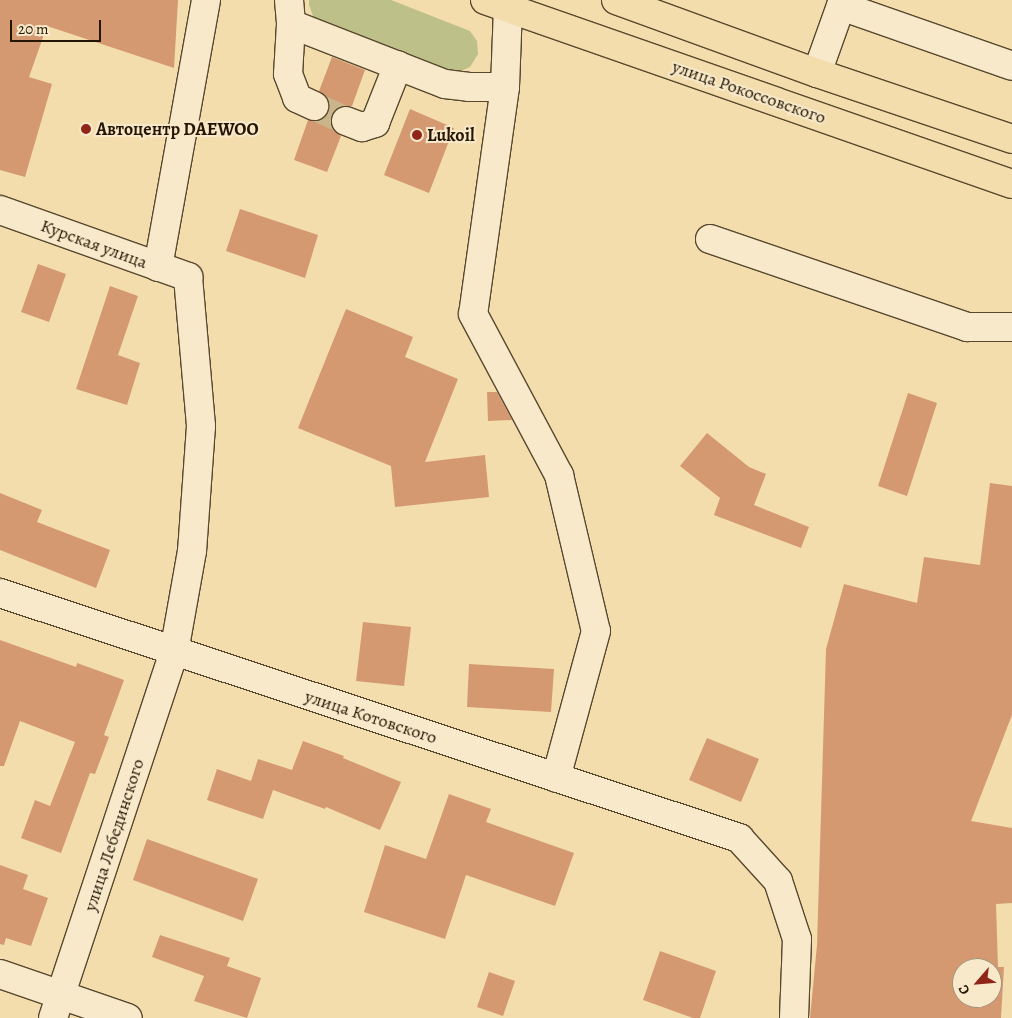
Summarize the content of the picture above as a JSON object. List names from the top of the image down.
{
  "streets": {
    "highway": ["улица Рокоссовского"],
    "street": ["Курская улица", "улица Котовского", "улица Лебединского"]
  },
  "crossings": [
    ["Курская улица", "улица Котовского"],
    ["Курская улица", "улица Лебединского"],
    ["улица Котовского", "улица Лебединского"]
  ],
  "places": ["Автоцентр DAEWOO", "Lukoil"],
  "scale_bar": "20 m",
  "north": "bottom left"
}
